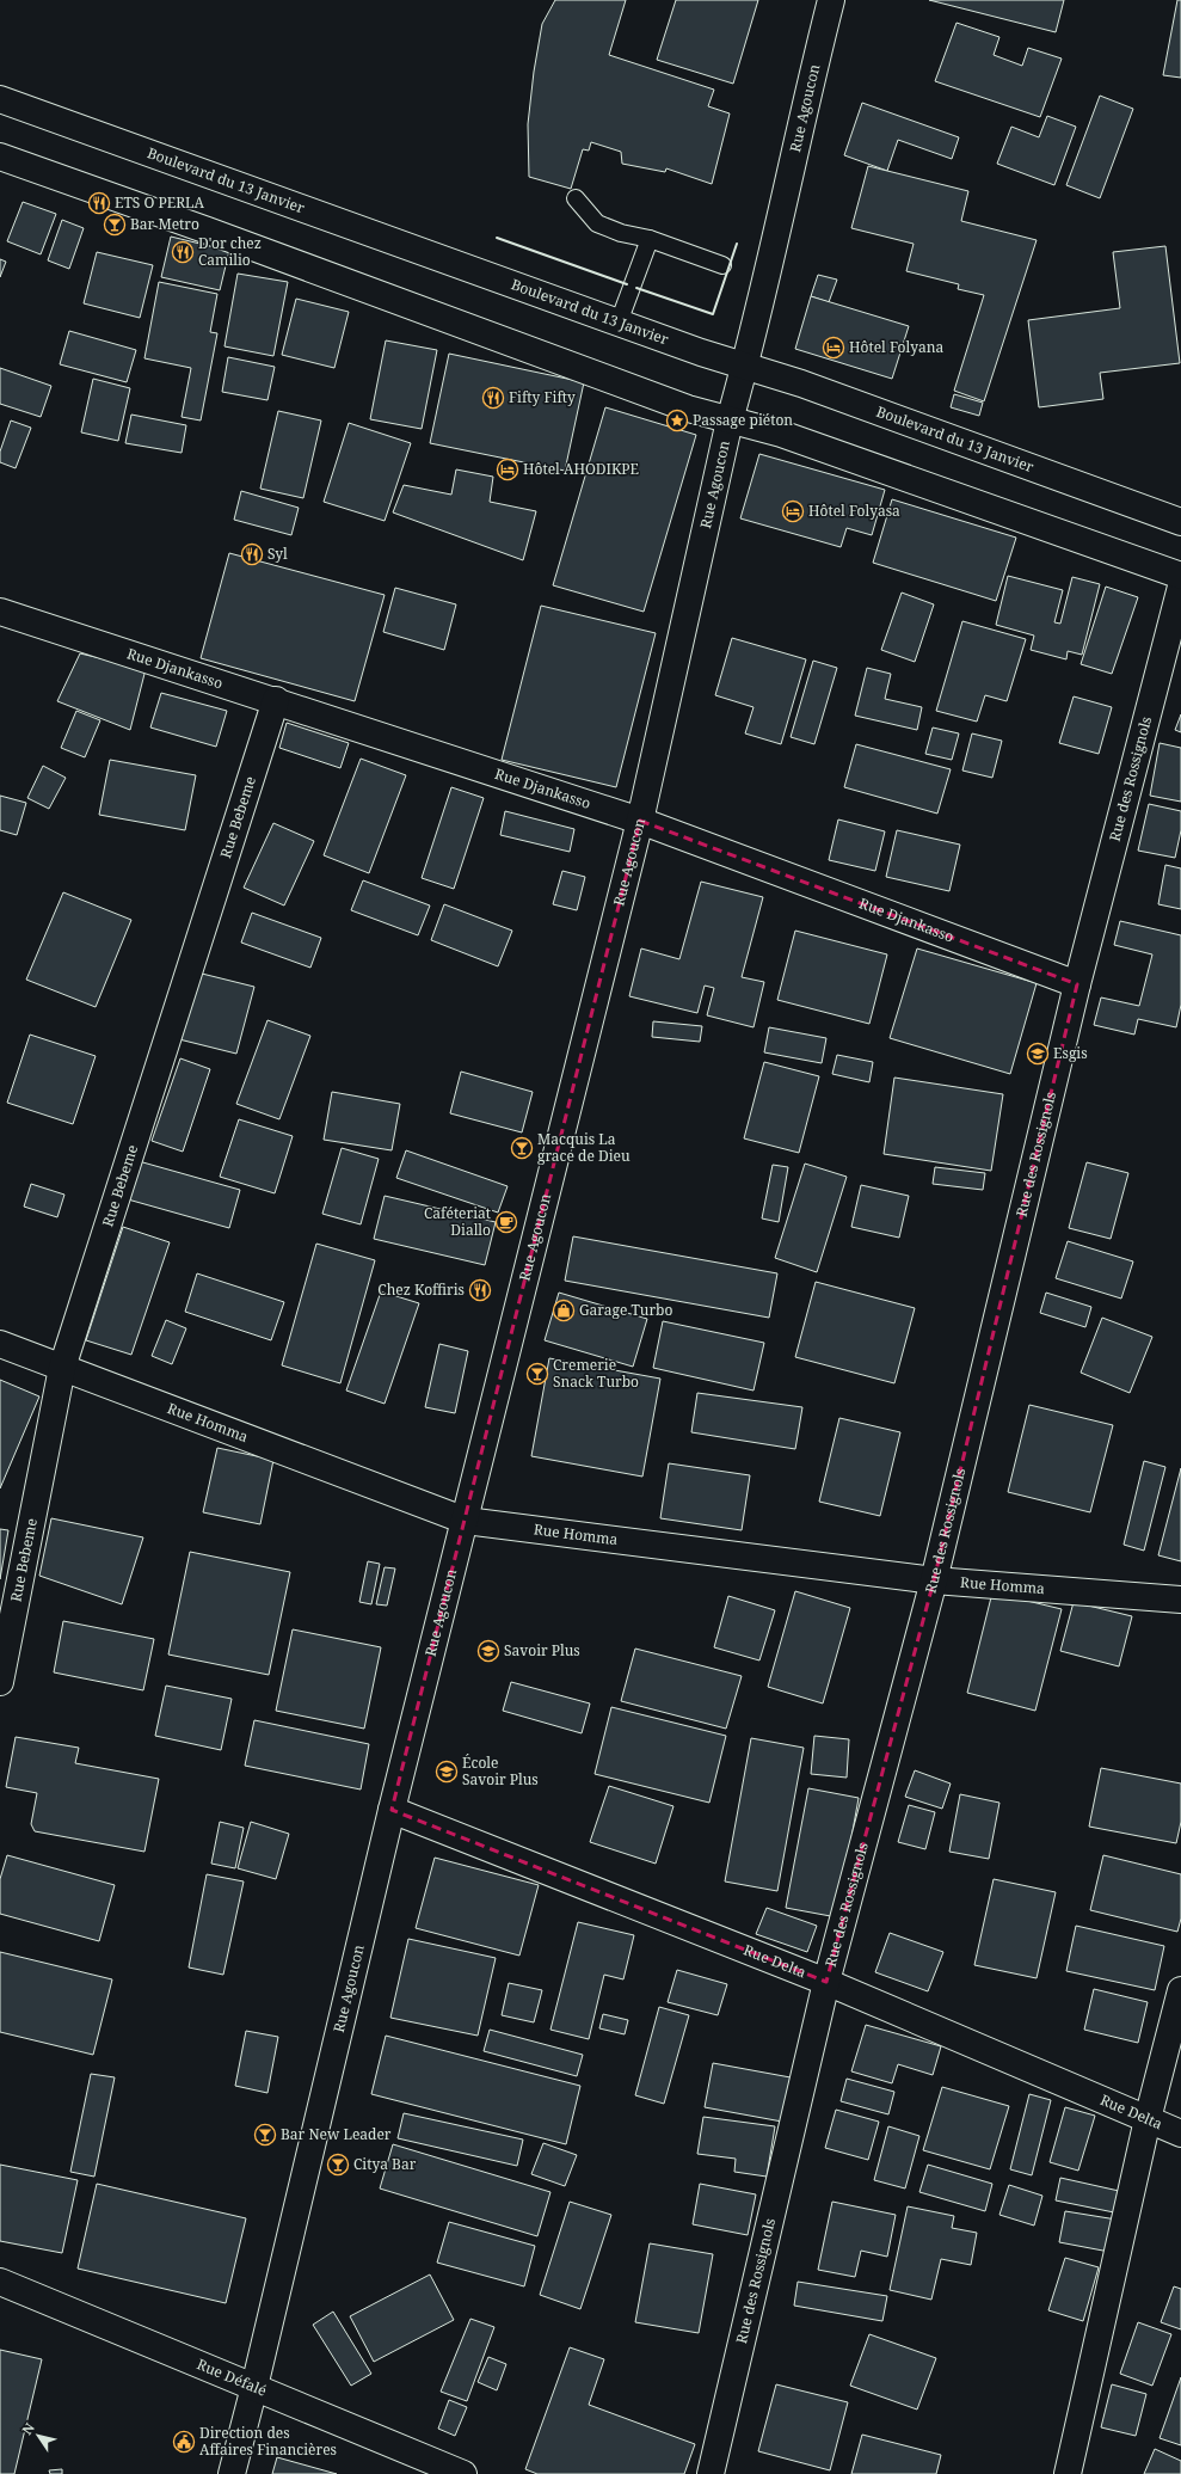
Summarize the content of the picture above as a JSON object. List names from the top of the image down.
{
  "streets": {
    "main road": [
      "Rue Agoucon",
      "Boulevard du 13 Janvier",
      "Rue Djankasso",
      "Rue des Rossignols",
      "Rue Bebeme",
      "Rue Homma",
      "Rue Delta",
      "Rue Défalé"
    ]
  },
  "crossings": [
    ["Rue Agoucon", "Boulevard du 13 Janvier"],
    ["Rue Agoucon", "Rue Djankasso"],
    ["Rue Agoucon", "Rue Homma"],
    ["Rue Agoucon", "Rue Delta"],
    ["Rue Agoucon", "Rue Défalé"],
    ["Rue Djankasso", "Rue des Rossignols"],
    ["Rue Djankasso", "Rue Bebeme"],
    ["Rue des Rossignols", "Rue Homma"],
    ["Rue des Rossignols", "Rue Delta"],
    ["Rue Bebeme", "Rue Homma"]
  ],
  "places": {
    "restaurant": [
      "ETS O PERLA",
      "D'or chez Camilio",
      "Fifty Fifty",
      "Syl",
      "Chez Koffiris"
    ],
    "bar": [
      "Bar Metro",
      "Macquis La grace de Dieu",
      "Cremerie Snack Turbo",
      "Bar New Leader",
      "Citya Bar"
    ],
    "hotel": ["Hôtel Folyana", "Hôtel AHODIKPE", "Hôtel Folyasa"],
    "place": ["Passage piéton"],
    "school or university": ["Esgis", "Savoir Plus", "École Savoir Plus"],
    "cafe": ["Caféteriat Diallo"],
    "shop": ["Garage Turbo"],
    "public building": ["Direction des Affaires Financières"]
  },
  "north": "top left"
}
